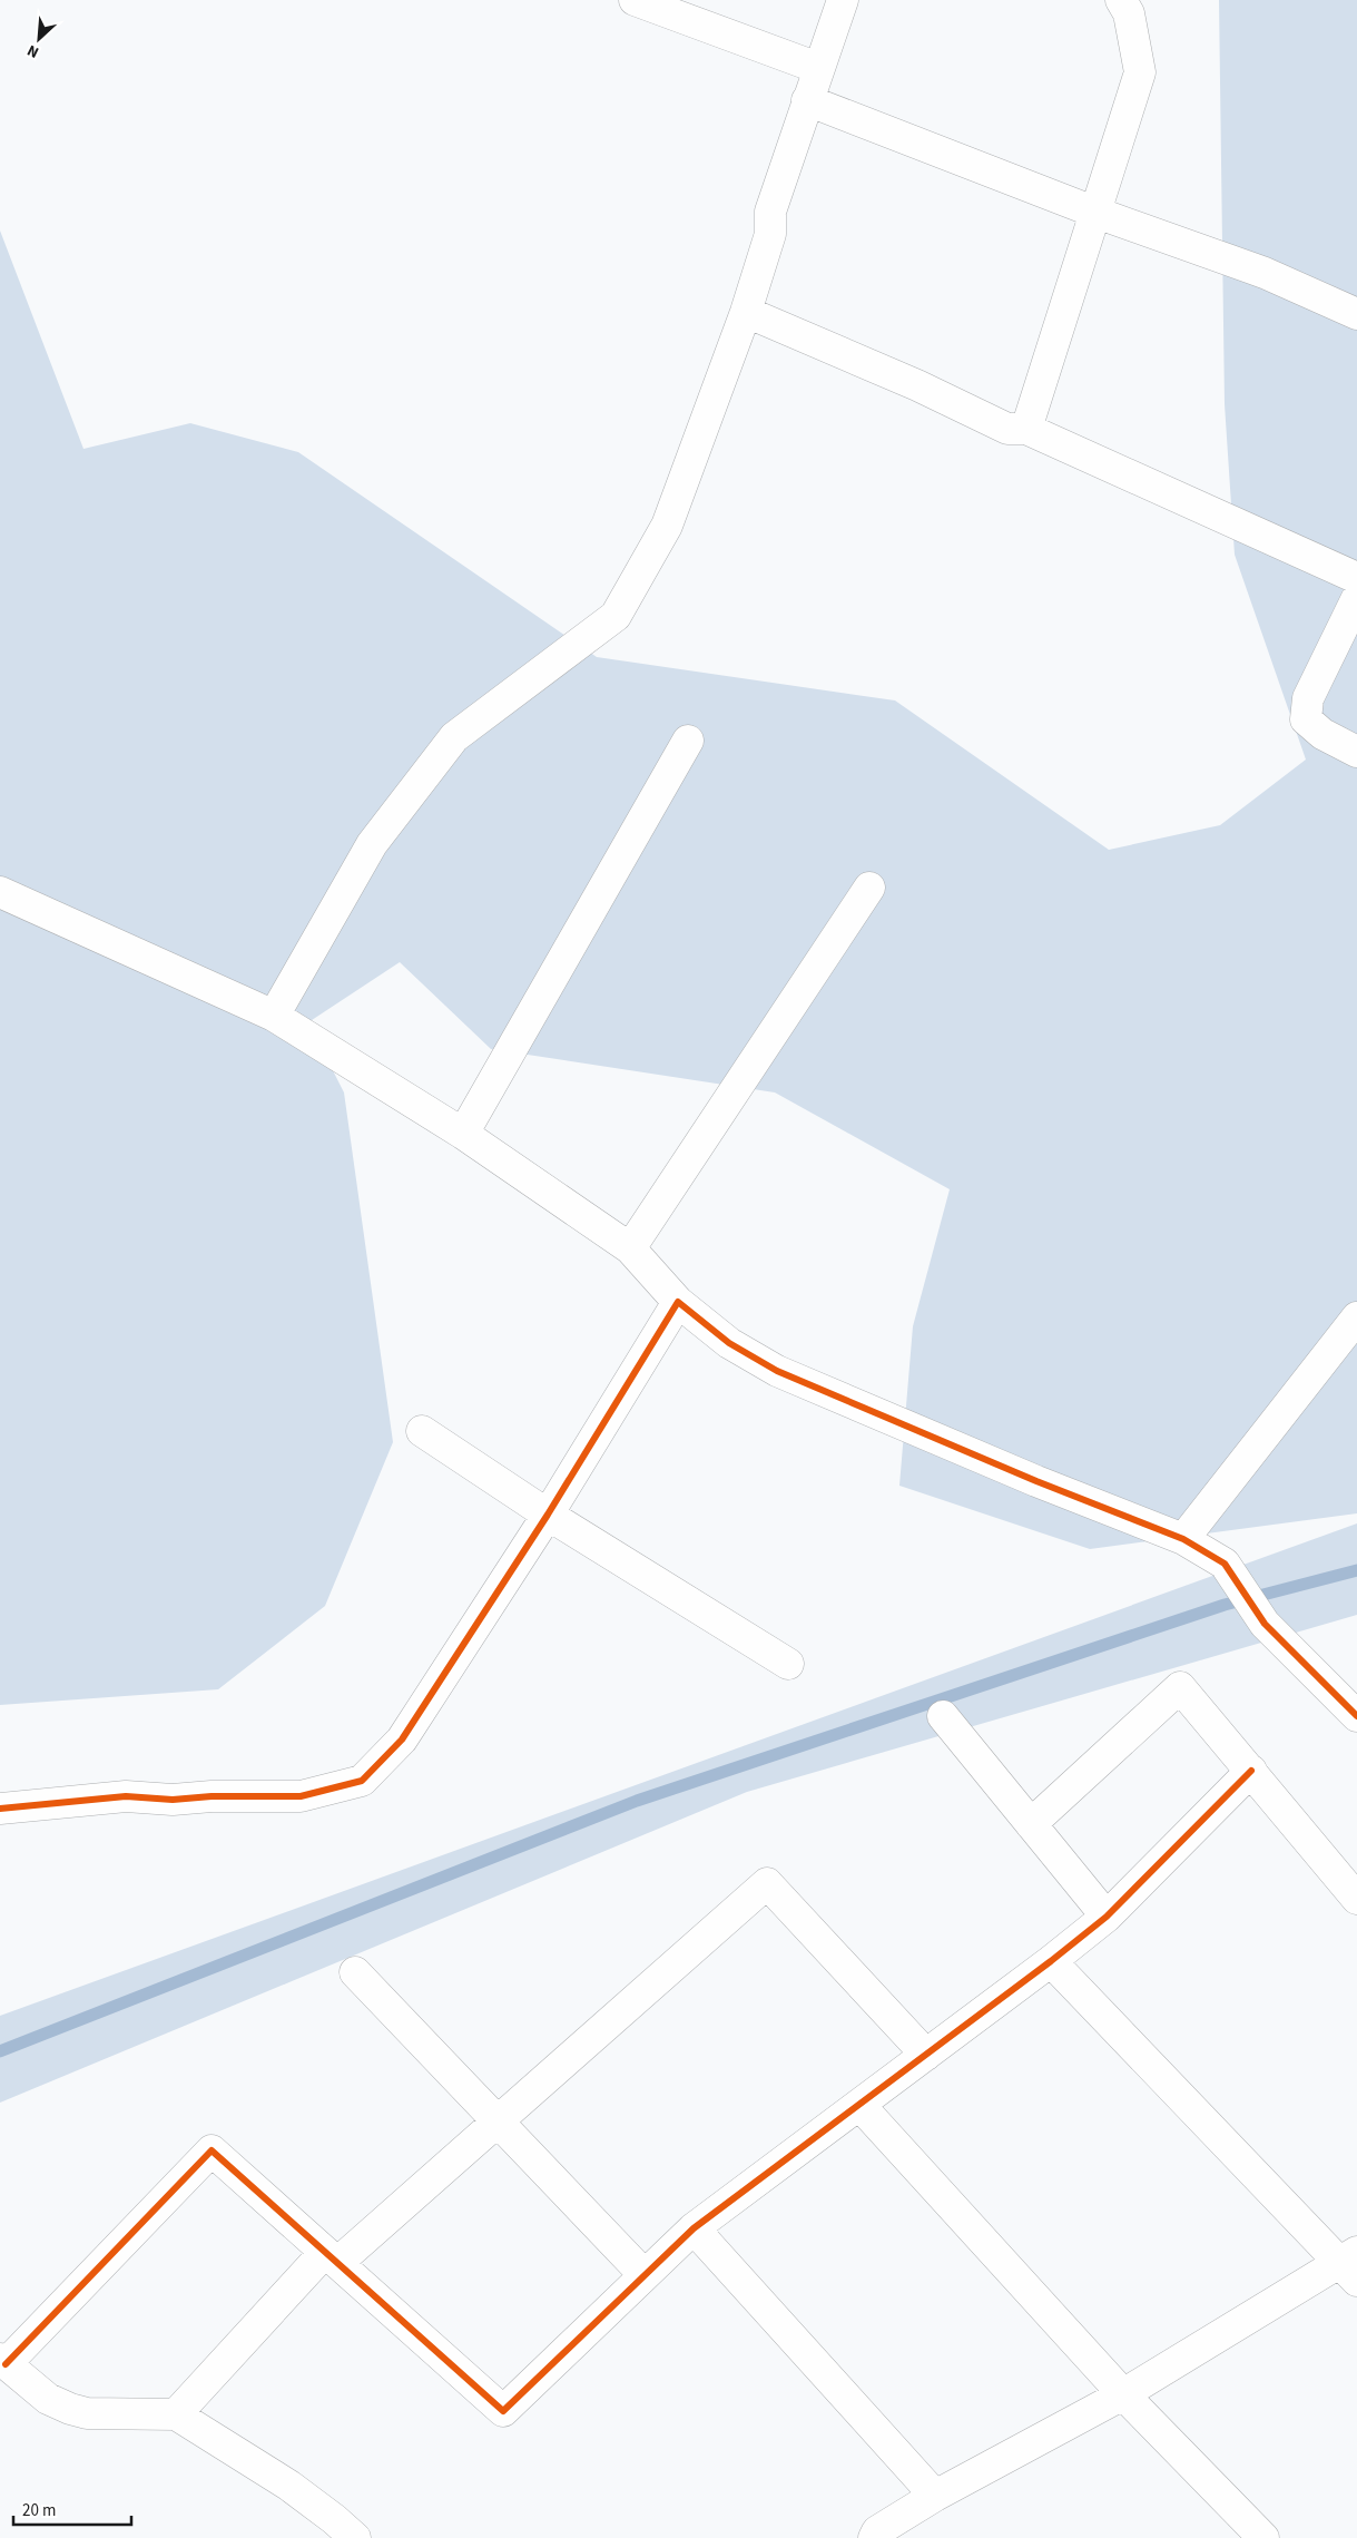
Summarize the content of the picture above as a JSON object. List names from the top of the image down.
{
  "scale_bar": "20 m",
  "north": "bottom left"
}
